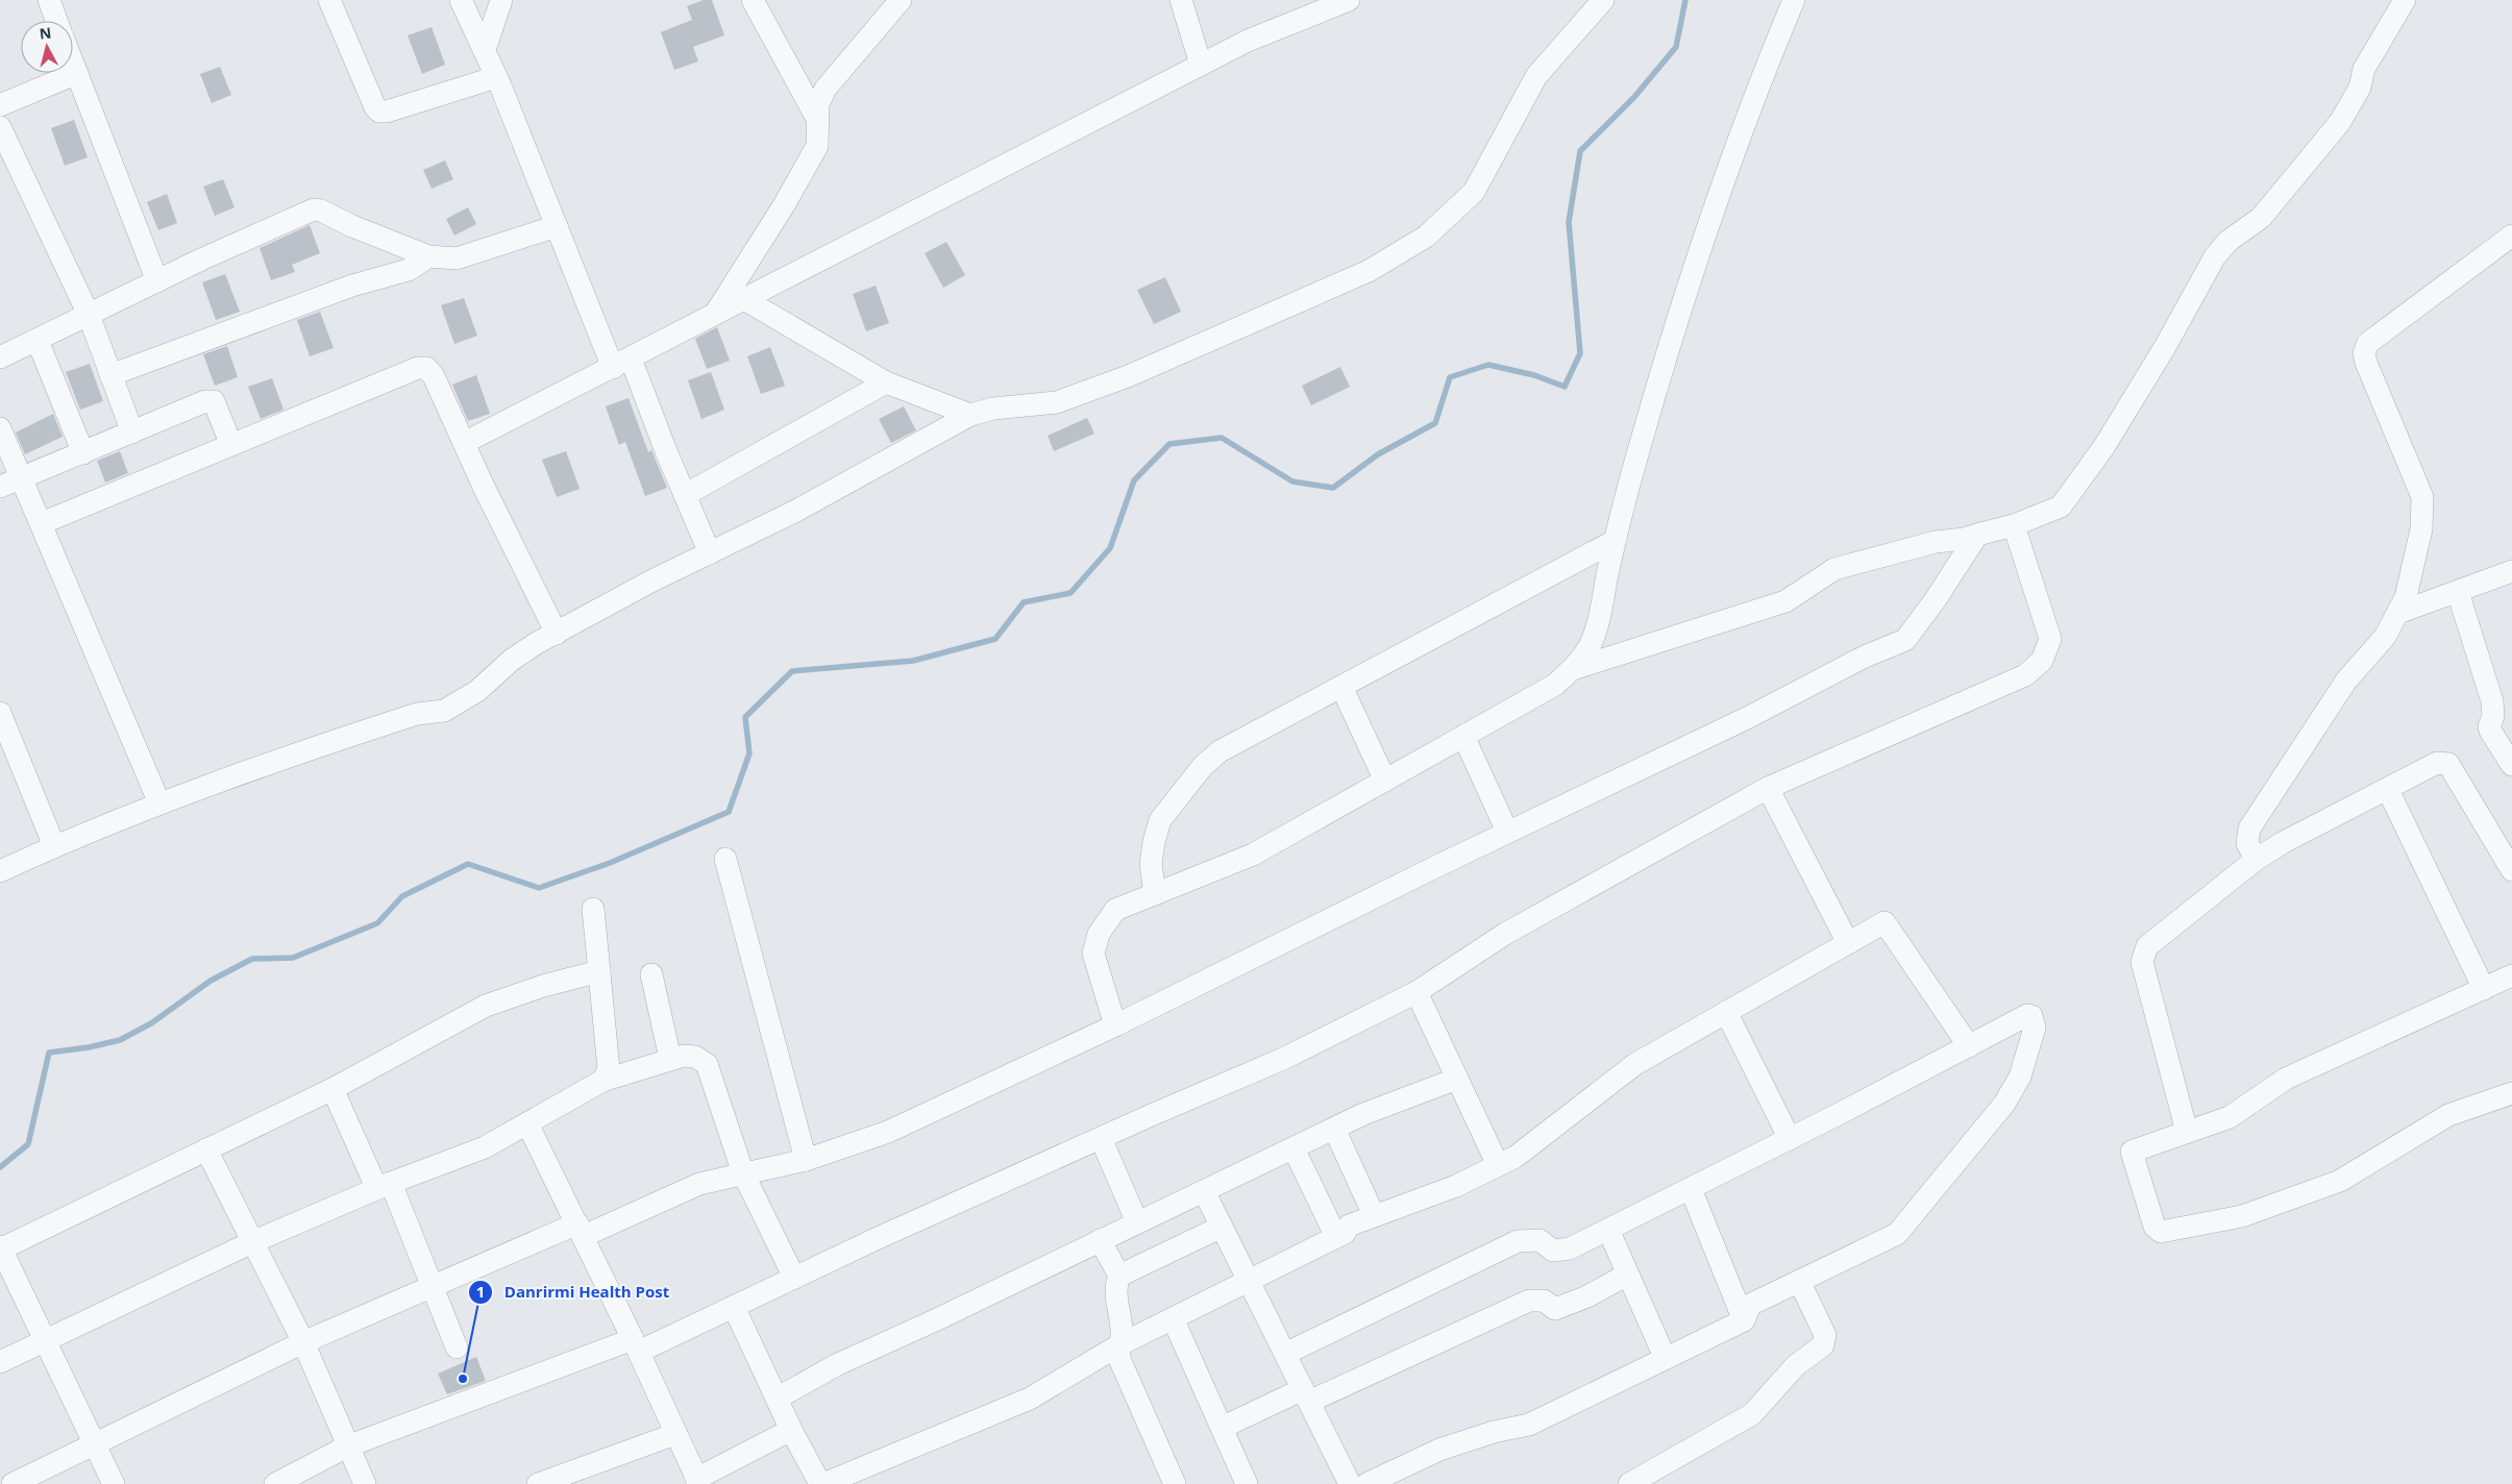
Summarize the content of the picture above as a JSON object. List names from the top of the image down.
{
  "places": ["Danrirmi Health Post"],
  "north": "top"
}
